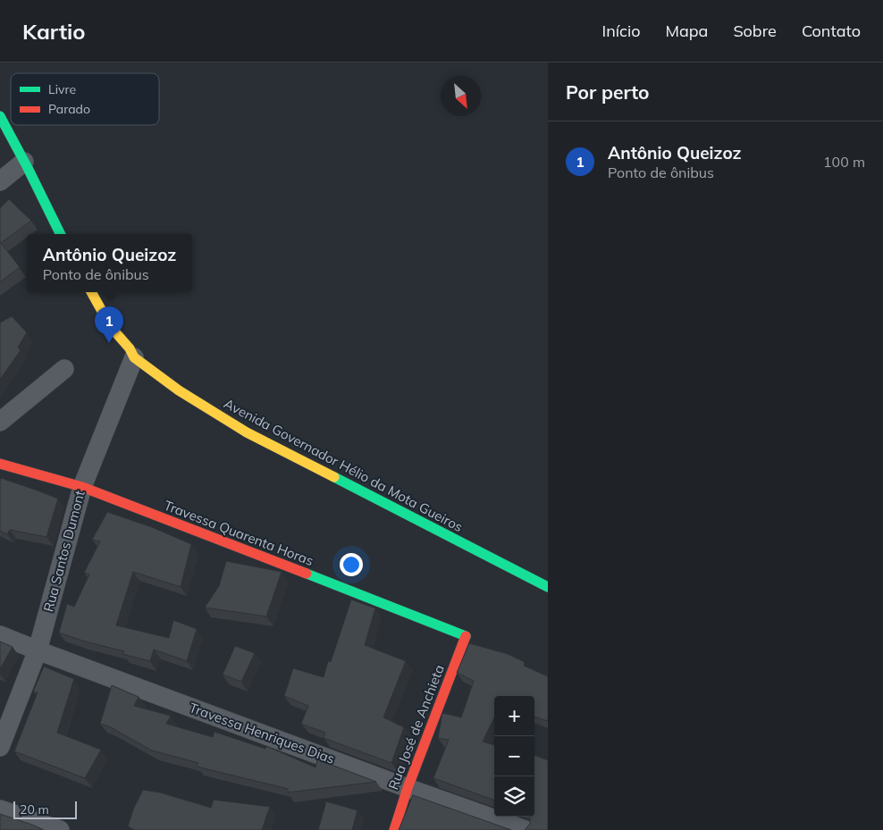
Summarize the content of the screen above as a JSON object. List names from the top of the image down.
{
  "streets": {
    "street": [
      "Avenida Governador Hélio da Mota Gueiros",
      "Travessa Quarenta Horas",
      "Rua Santos Dumont",
      "Rua José de Anchieta",
      "Travessa Henriques Dias"
    ]
  },
  "crossings": [
    ["Avenida Governador Hélio da Mota Gueiros", "Rua Santos Dumont"],
    ["Travessa Quarenta Horas", "Rua Santos Dumont"],
    ["Travessa Quarenta Horas", "Rua José de Anchieta"],
    ["Rua Santos Dumont", "Travessa Henriques Dias"],
    ["Rua José de Anchieta", "Travessa Henriques Dias"]
  ],
  "legend": ["Livre", "Parado"],
  "scale_bar": "20 m",
  "north": "bottom right",
  "page": {
    "header": "Kartio",
    "nav": [
      "Início",
      "Mapa",
      "Sobre",
      "Contato"
    ],
    "heading": "Por perto",
    "list": [
      {
        "mark": "1",
        "name": "Antônio Queizoz",
        "note": "Ponto de ônibus",
        "value": "100 m"
      }
    ],
    "popup": ["Antônio Queizoz", "Ponto de ônibus"],
    "pins": "1",
    "map_buttons": ["+", "−"],
    "scale": "20 m"
  }
}
